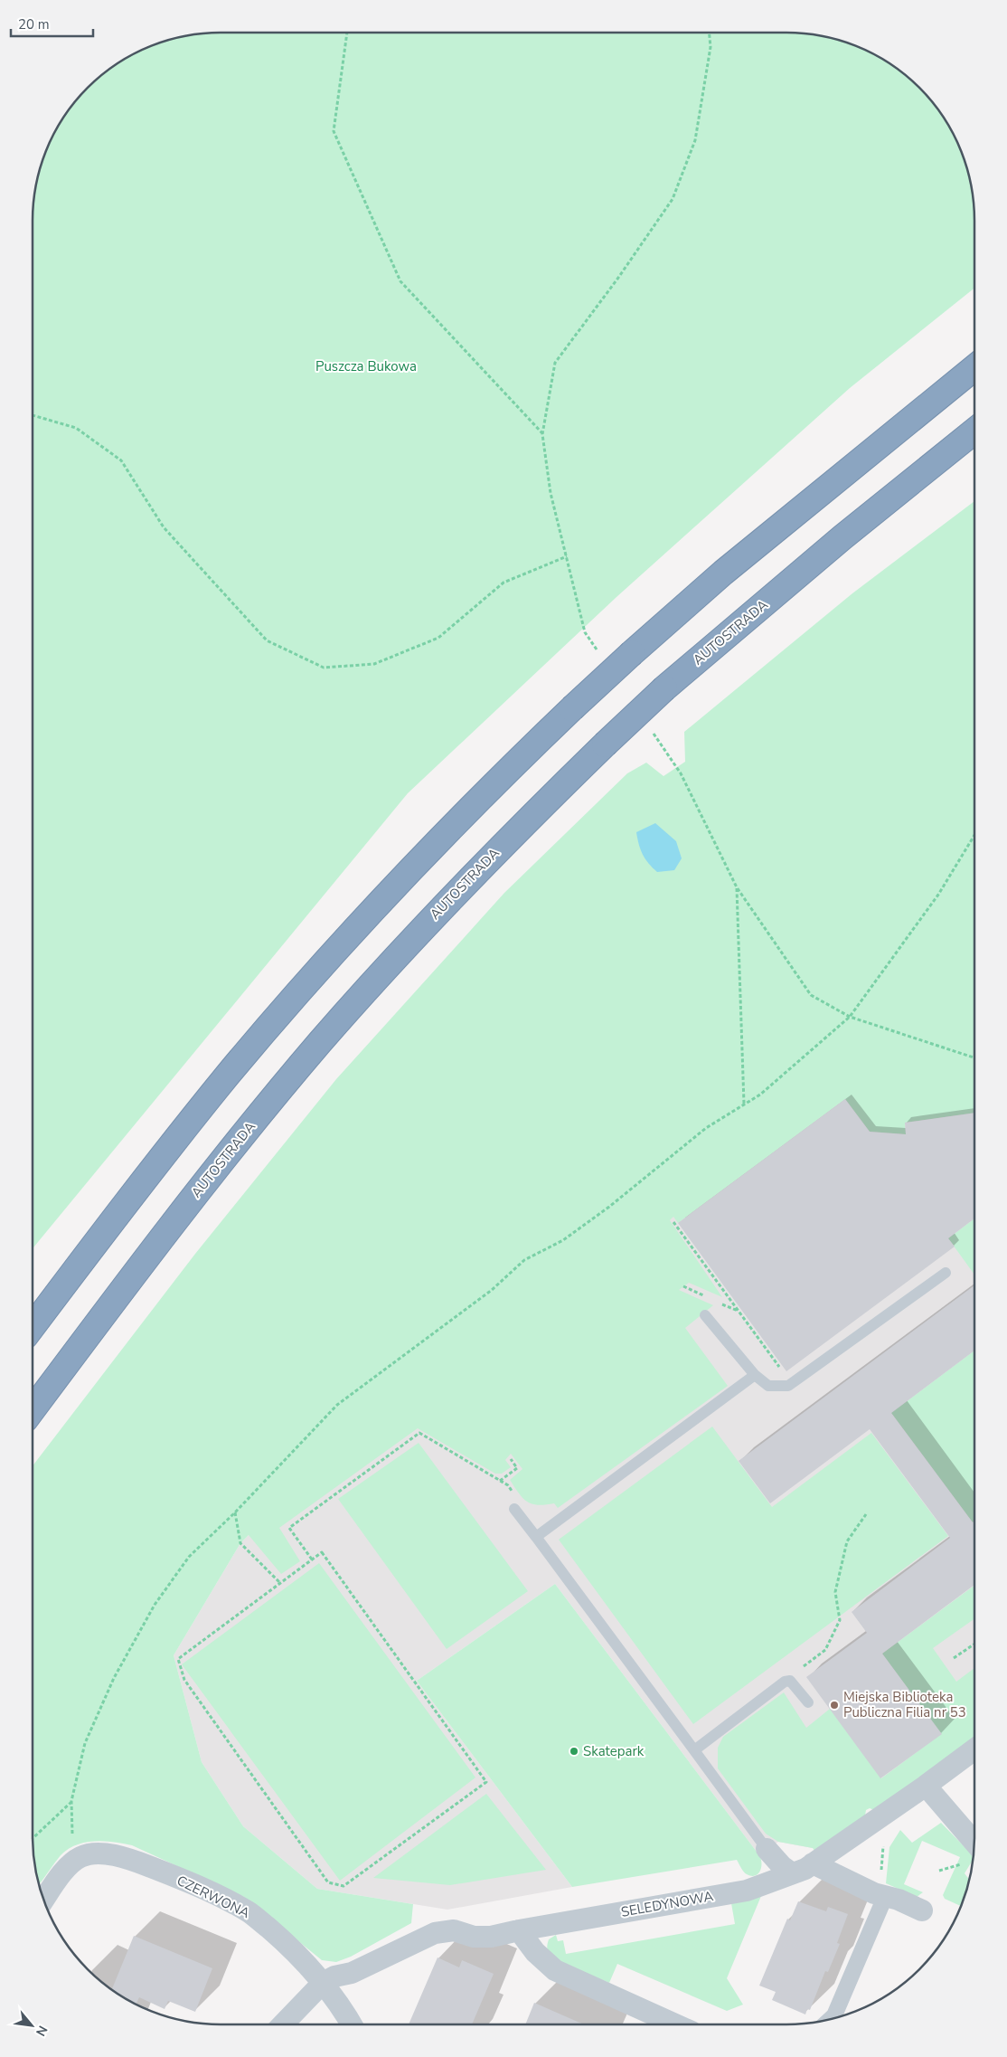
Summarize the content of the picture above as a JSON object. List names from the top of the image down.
{
  "streets": {
    "highway": ["AUTOSTRADA"],
    "street": ["CZERWONA", "SELEDYNOWA"]
  },
  "crossings": [
    ["CZERWONA", "SELEDYNOWA"]
  ],
  "parks": ["Puszcza Bukowa"],
  "places": ["Miejska Biblioteka Publiczna Filia nr 53", "Skatepark"],
  "scale_bar": "20 m",
  "north": "bottom right"
}
